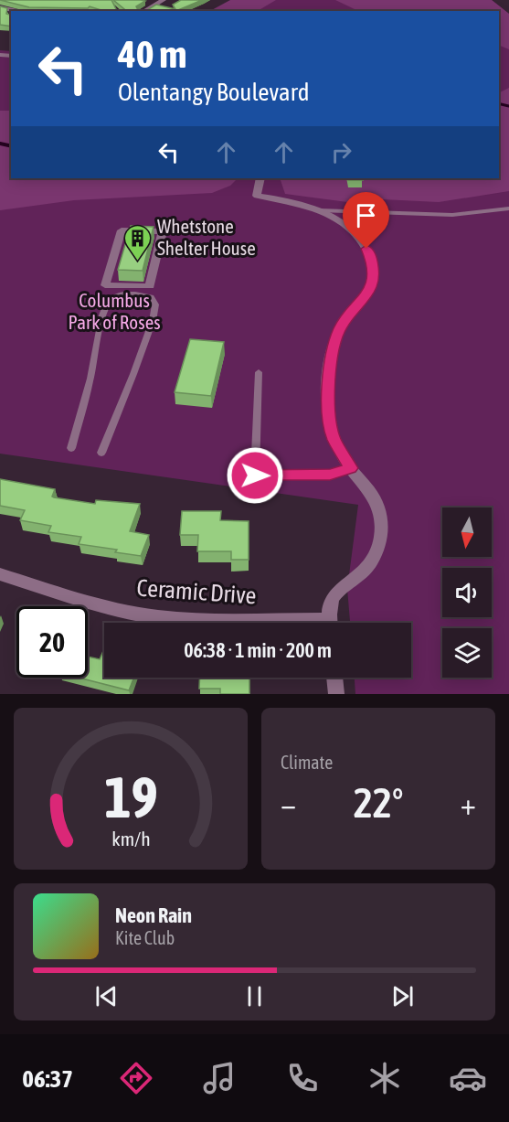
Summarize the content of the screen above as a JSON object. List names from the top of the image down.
{
  "streets": {
    "street": ["Ceramic Drive"]
  },
  "parks": ["Columbus Park of Roses"],
  "places": {
    "building": ["Whetstone Shelter House"]
  },
  "north": "bottom",
  "page": {
    "turn": ["40 m", "Olentangy Boulevard"],
    "limit": "20",
    "trip": "06:38 · 1 min · 200 m",
    "tile": "Climate",
    "heat": ["−", "22°", "+"],
    "song": ["Neon Rain", "Kite Club"],
    "tabs": "06:37",
    "gauge": ["19", "km/h"]
  }
}
